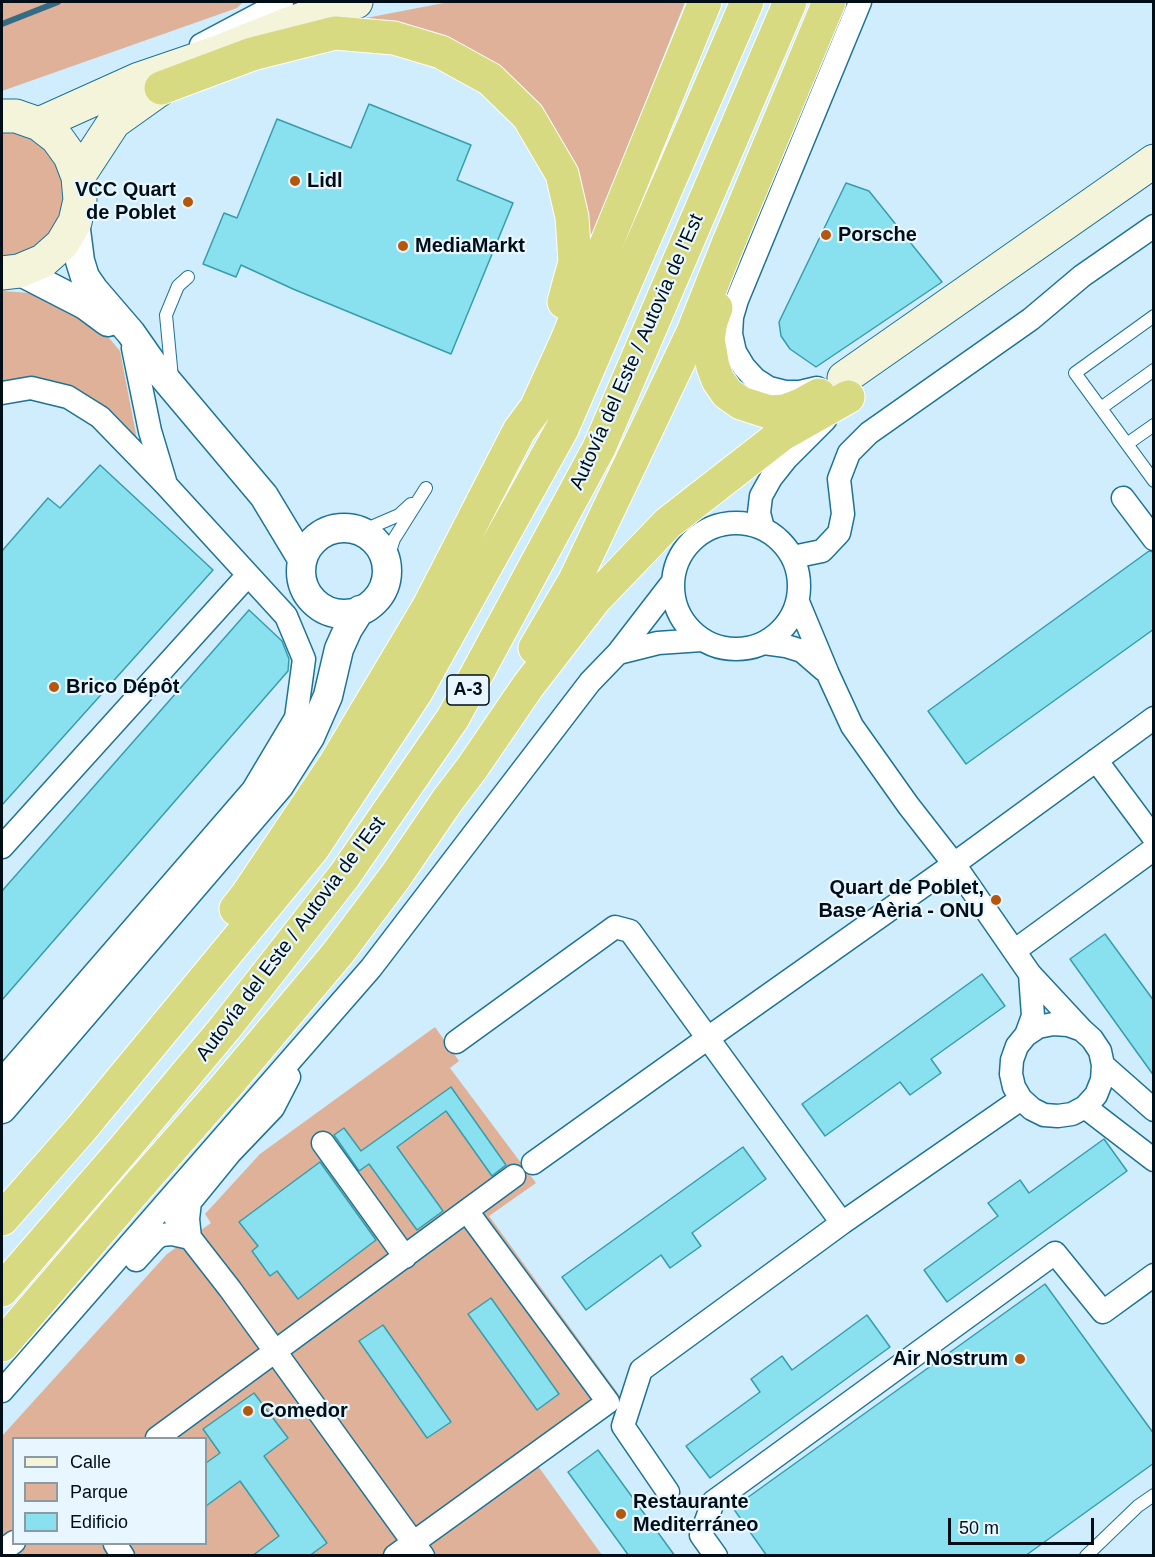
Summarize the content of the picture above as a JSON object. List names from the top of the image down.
{
  "streets": {
    "highway": ["Autovía del Este / Autovia de l'Est", "A-3"]
  },
  "places": [
    "Lidl",
    "VCC Quart de Poblet",
    "Porsche",
    "MediaMarkt",
    "Brico Dépôt",
    "Quart de Poblet, Base Aèria - ONU",
    "Air Nostrum",
    "Comedor",
    "Restaurante Mediterráneo"
  ],
  "legend": ["Calle", "Parque", "Edificio"],
  "scale_bar": "50 m"
}
